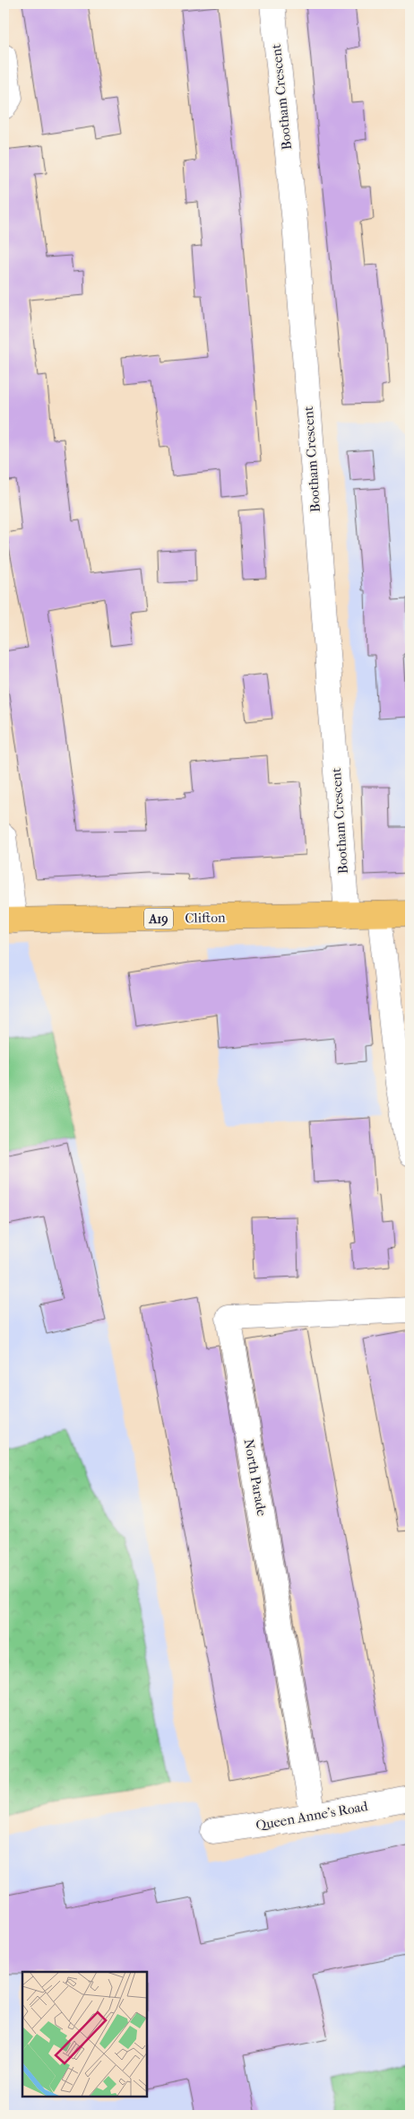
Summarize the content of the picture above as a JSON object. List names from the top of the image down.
{
  "streets": {
    "main road": ["Clifton", "A19"],
    "street": ["Bootham Crescent", "North Parade", "Queen Anne's Road"]
  },
  "crossings": [
    ["Bootham Crescent", "Clifton"],
    ["Clifton", "A19"],
    ["North Parade", "Queen Anne's Road"]
  ]
}
